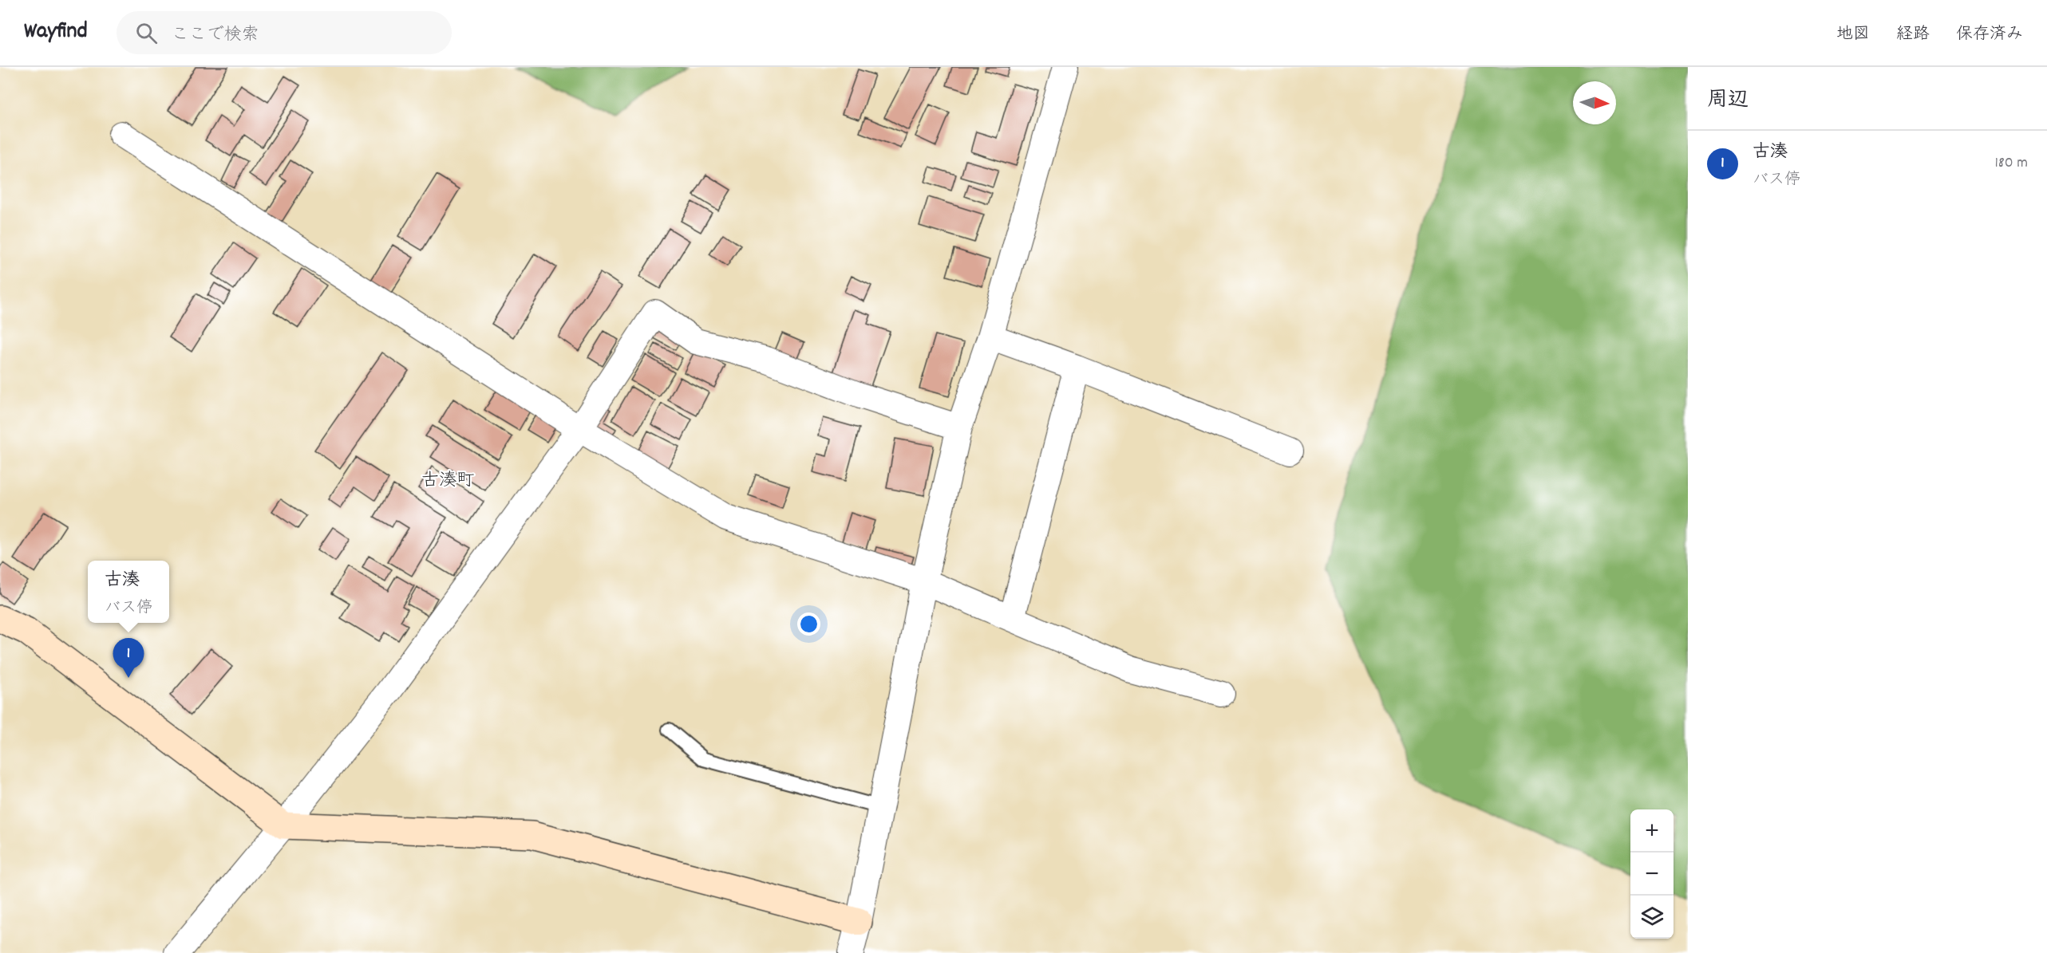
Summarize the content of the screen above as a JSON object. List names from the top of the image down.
{
  "districts": ["古湊町"],
  "north": "right",
  "page": {
    "header": "Wayfind",
    "search": "ここで検索",
    "nav": ["地図", "経路", "保存済み"],
    "heading": "周辺",
    "list": [
      {
        "mark": "1",
        "name": "古湊",
        "note": "バス停",
        "value": "180 m"
      }
    ],
    "popup": ["古湊", "バス停"],
    "pins": "1",
    "map_buttons": ["+", "−"]
  }
}
